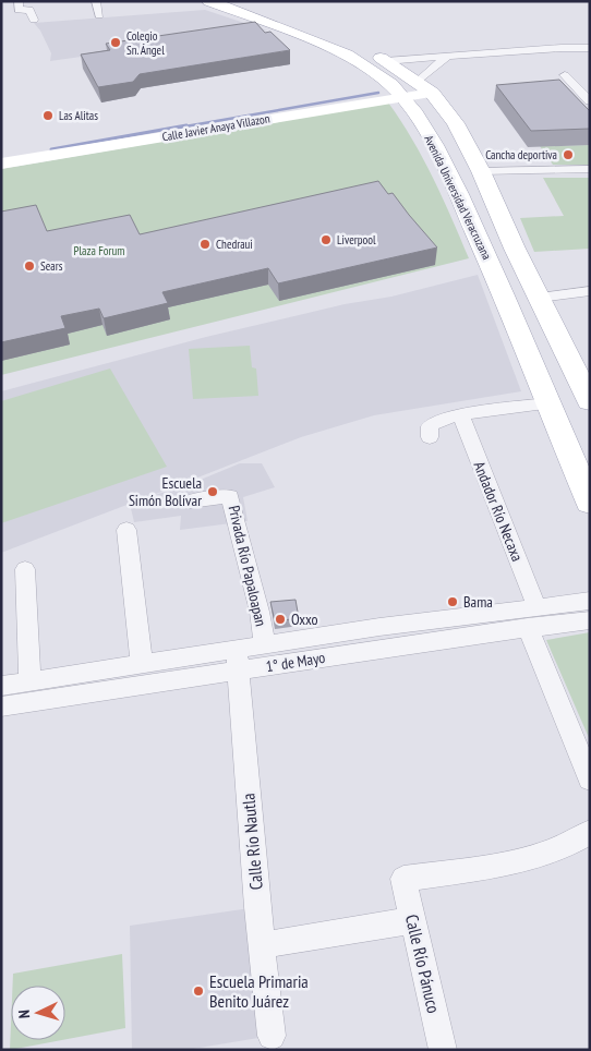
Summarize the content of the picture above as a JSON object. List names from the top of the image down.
{
  "streets": {
    "main road": ["Avenida Universidad Veracruzana"],
    "street": [
      "Calle Javier Anaya Villazon",
      "Andador Río Necaxa",
      "Privada Río Papaloapan",
      "1° de Mayo",
      "Calle Río Nautla",
      "Calle Río Pánuco"
    ]
  },
  "crossings": [
    ["Calle Javier Anaya Villazon", "Avenida Universidad Veracruzana"],
    ["Andador Río Necaxa", "1° de Mayo"],
    ["Privada Río Papaloapan", "1° de Mayo"],
    ["1° de Mayo", "Calle Río Nautla"]
  ],
  "parks": ["Plaza Forum"],
  "places": [
    "Colegio Sn. Ángel",
    "Las Alitas",
    "Cancha deportiva",
    "Liverpool",
    "Chedraui",
    "Sears",
    "Escuela Simón Bolívar",
    "Bama",
    "Oxxo",
    "Escuela Primaria Benito Juárez"
  ],
  "north": "left"
}
